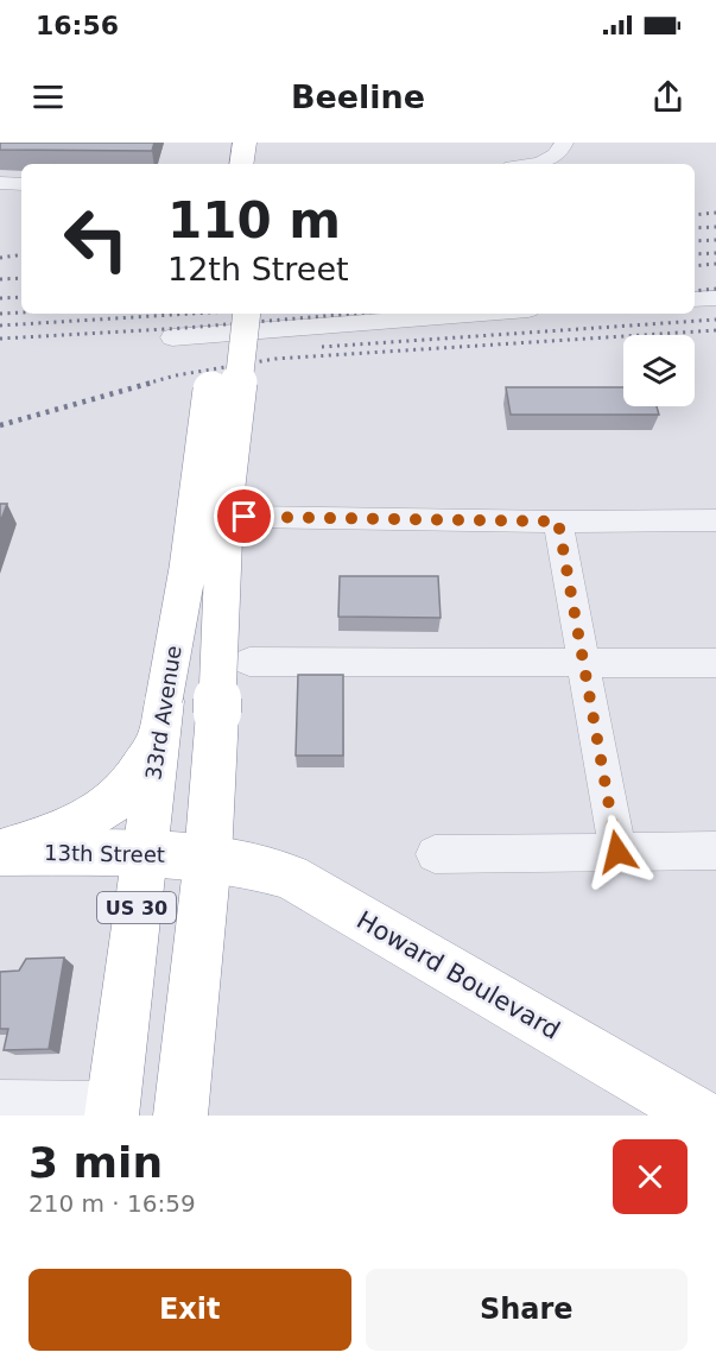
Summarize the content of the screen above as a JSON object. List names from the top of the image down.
{
  "streets": {
    "main road": [
      "33rd Avenue",
      "13th Street",
      "US 30",
      "Howard Boulevard"
    ]
  },
  "crossings": [
    ["33rd Avenue", "13th Street"],
    ["33rd Avenue", "Howard Boulevard"],
    ["13th Street", "Howard Boulevard"]
  ],
  "page": {
    "status": "16:56",
    "header": "Beeline",
    "turn": ["110 m", "12th Street"],
    "heading": ["3 min", "210 m · 16:59"],
    "buttons": ["Exit", "Share"]
  }
}
